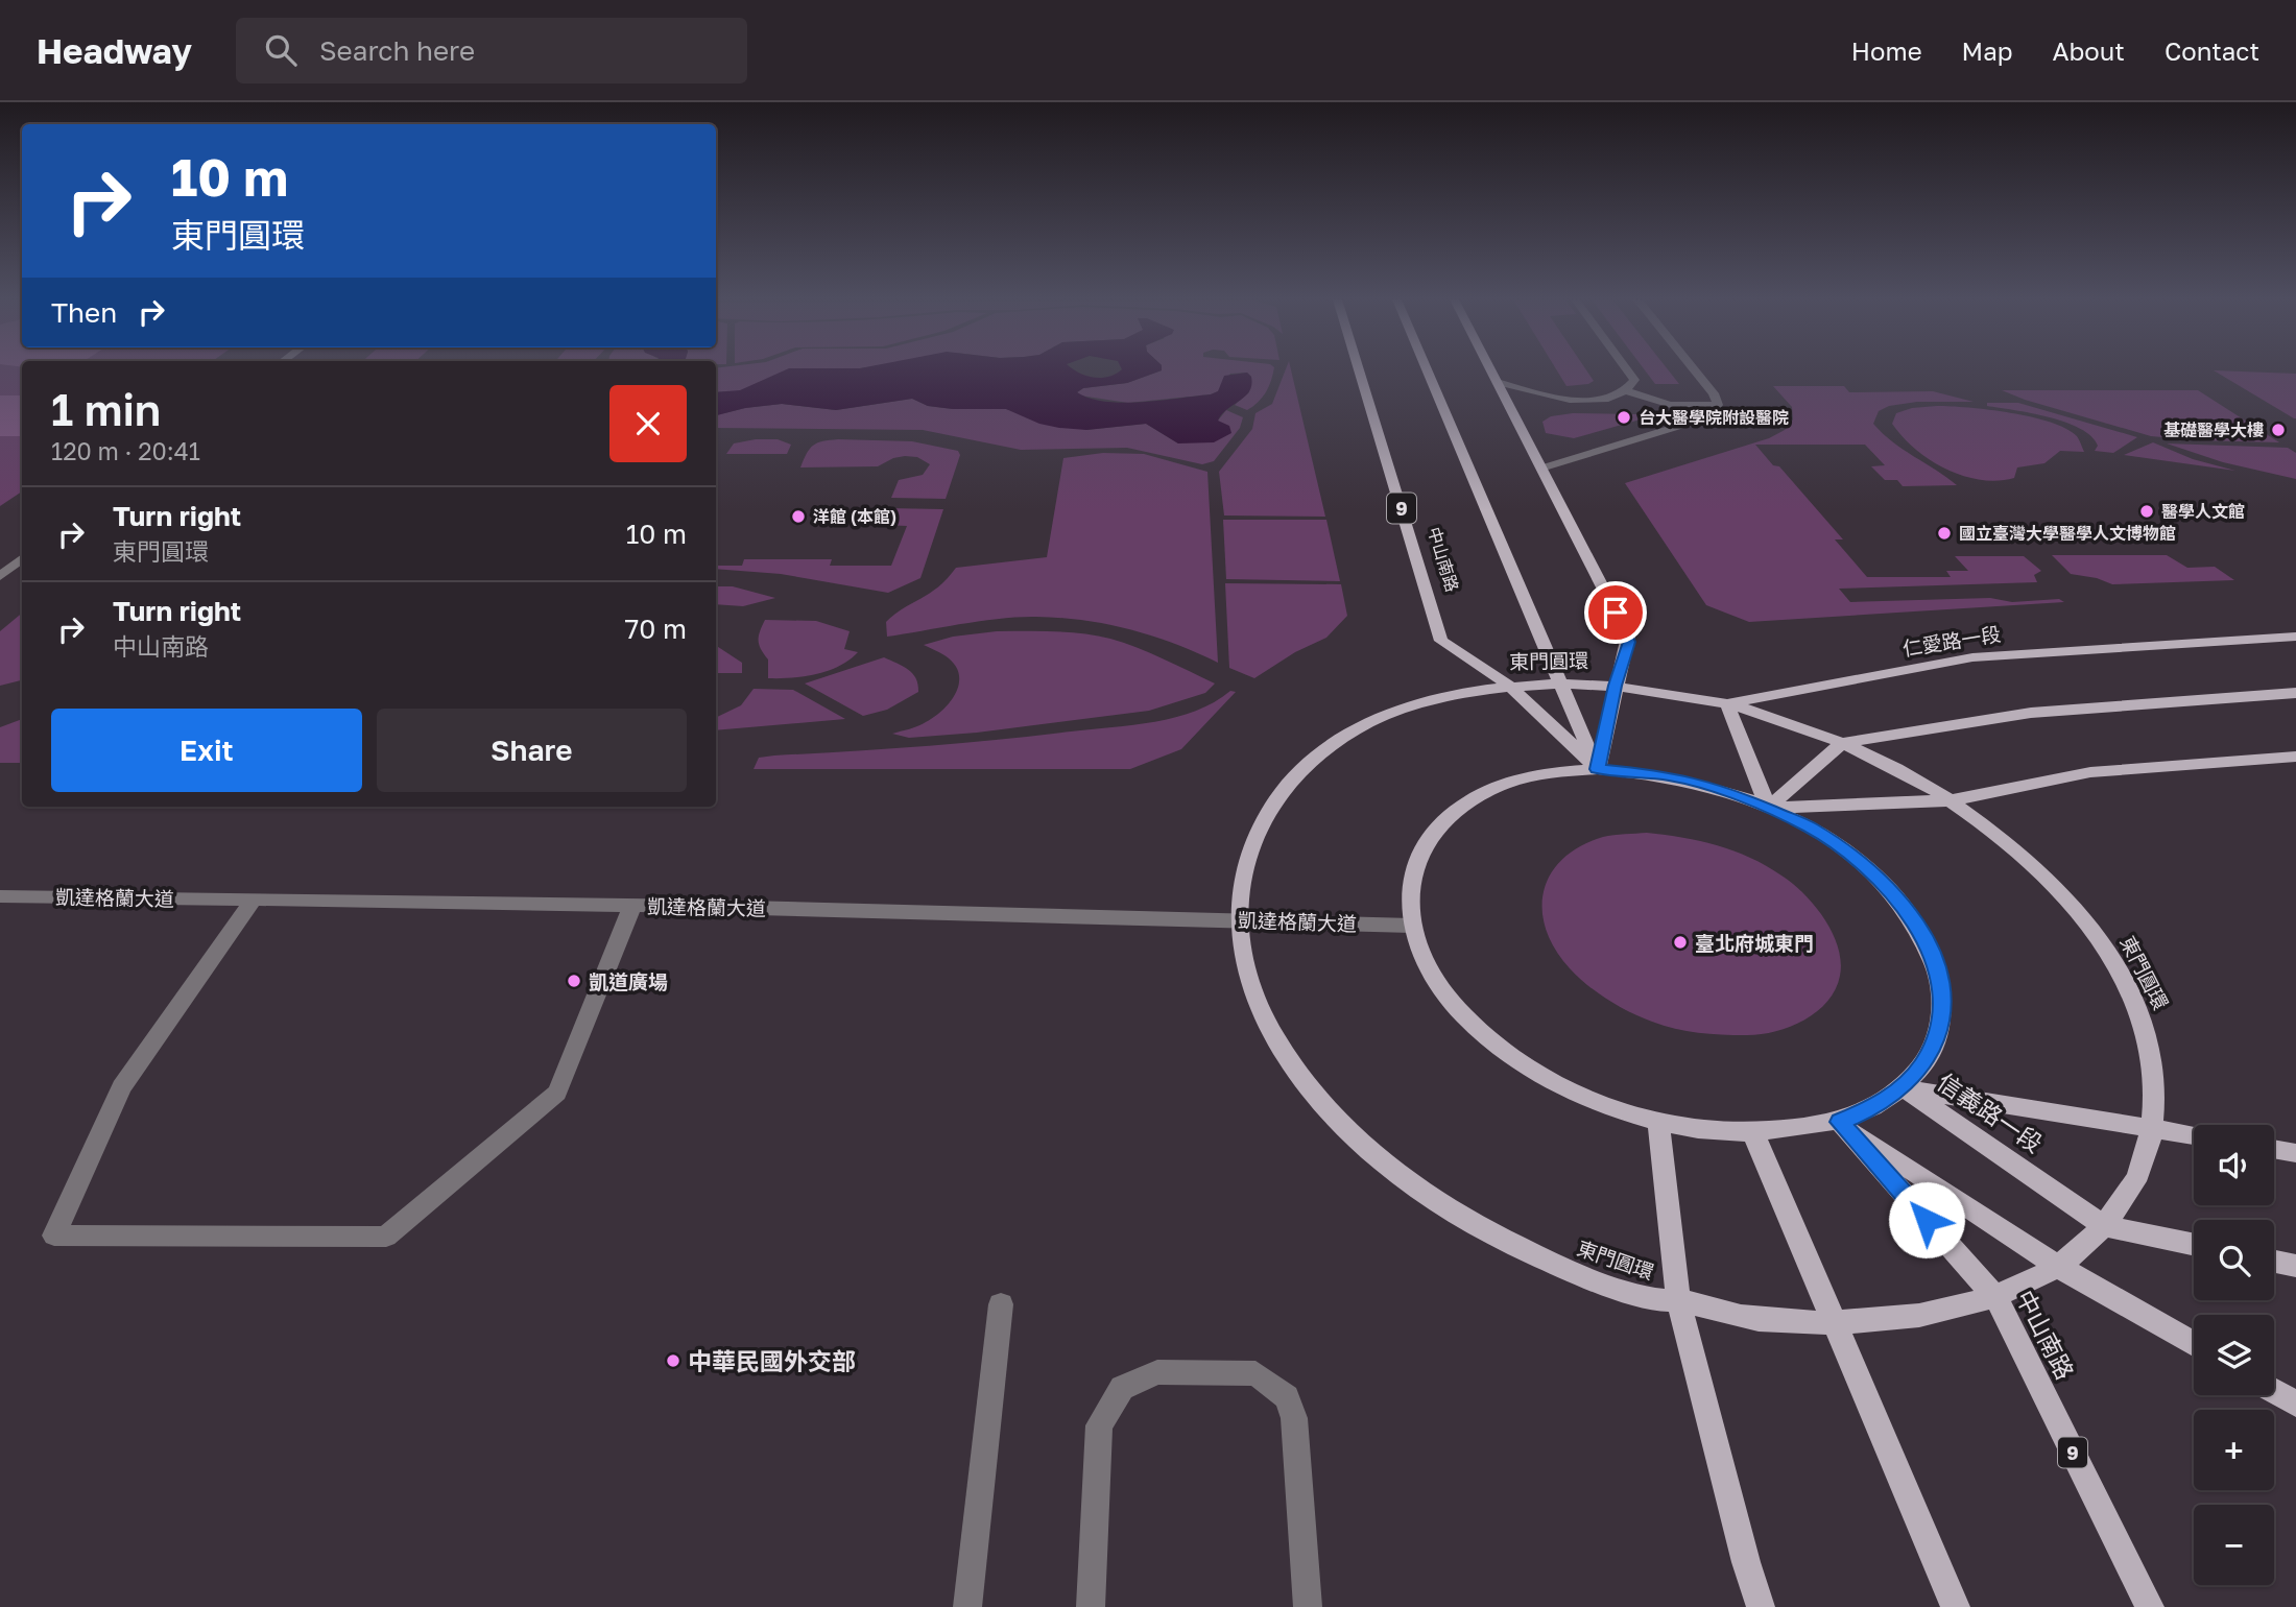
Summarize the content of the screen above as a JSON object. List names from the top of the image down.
{
  "streets": {
    "main road": [
      "9",
      "中山南路",
      "仁愛路一段",
      "東門圓環",
      "信義路一段"
    ],
    "street": ["凱達格蘭大道"]
  },
  "crossings": [
    ["中山南路", "東門圓環"],
    ["仁愛路一段", "東門圓環"],
    ["東門圓環", "凱達格蘭大道"],
    ["東門圓環", "信義路一段"]
  ],
  "places": [
    "台大醫學院附設醫院",
    "基礎醫學大樓",
    "醫學人文館",
    "洋館 (本館)",
    "國立臺灣大學醫學人文博物館",
    "臺北府城東門",
    "凱道廣場",
    "中華民國外交部"
  ],
  "page": {
    "header": "Headway",
    "search": "Search here",
    "nav": [
      "Home",
      "Map",
      "About",
      "Contact"
    ],
    "turn": ["10 m", "東門圓環"],
    "then": "Then",
    "heading": ["1 min", "120 m · 20:41"],
    "list": [
      {
        "name": "Turn right",
        "note": "東門圓環",
        "value": "10 m"
      },
      {
        "name": "Turn right",
        "note": "中山南路",
        "value": "70 m"
      }
    ],
    "buttons": ["Exit", "Share"],
    "map_buttons": ["+", "−"]
  }
}
